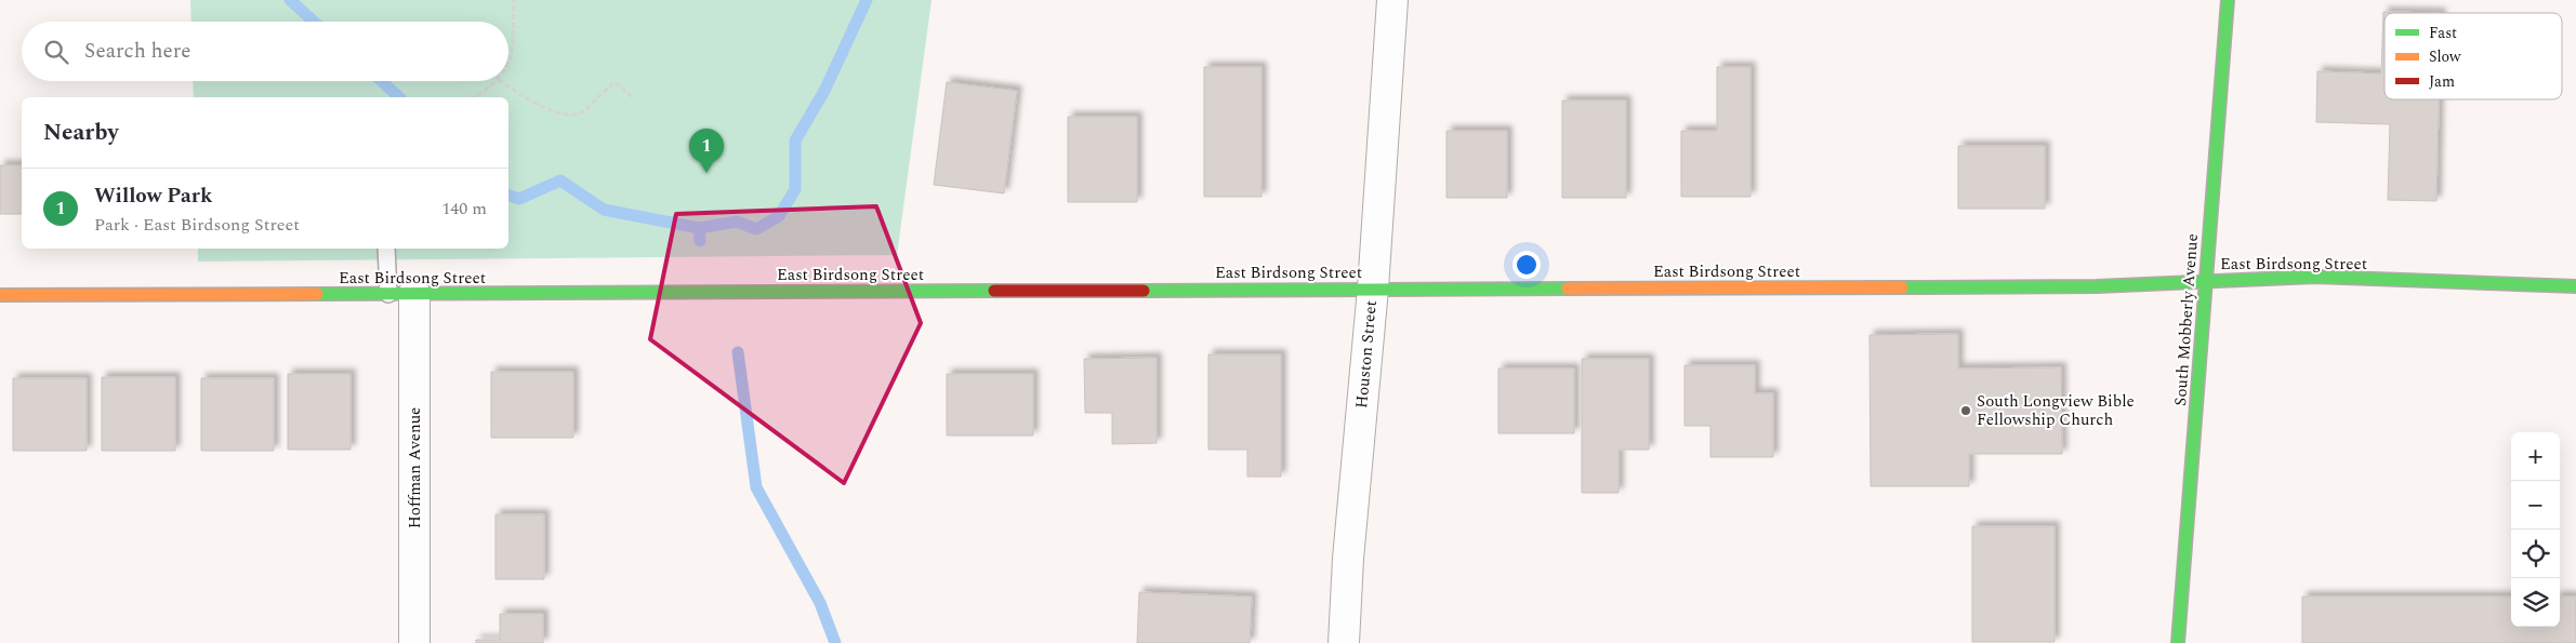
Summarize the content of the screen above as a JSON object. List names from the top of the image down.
{
  "streets": {
    "street": [
      "East Birdsong Street",
      "South Mobberly Avenue",
      "Houston Street",
      "Hoffman Avenue"
    ]
  },
  "crossings": [
    ["East Birdsong Street", "South Mobberly Avenue"],
    ["East Birdsong Street", "Houston Street"],
    ["East Birdsong Street", "Hoffman Avenue"]
  ],
  "places": ["South Longview Bible Fellowship Church"],
  "legend": ["Fast", "Slow", "Jam"],
  "page": {
    "search": "Search here",
    "heading": "Nearby",
    "pins": "1",
    "list": [
      {
        "mark": "1",
        "name": "Willow Park",
        "note": "Park · East Birdsong Street",
        "value": "140 m"
      }
    ],
    "map_buttons": ["+", "−"]
  }
}
